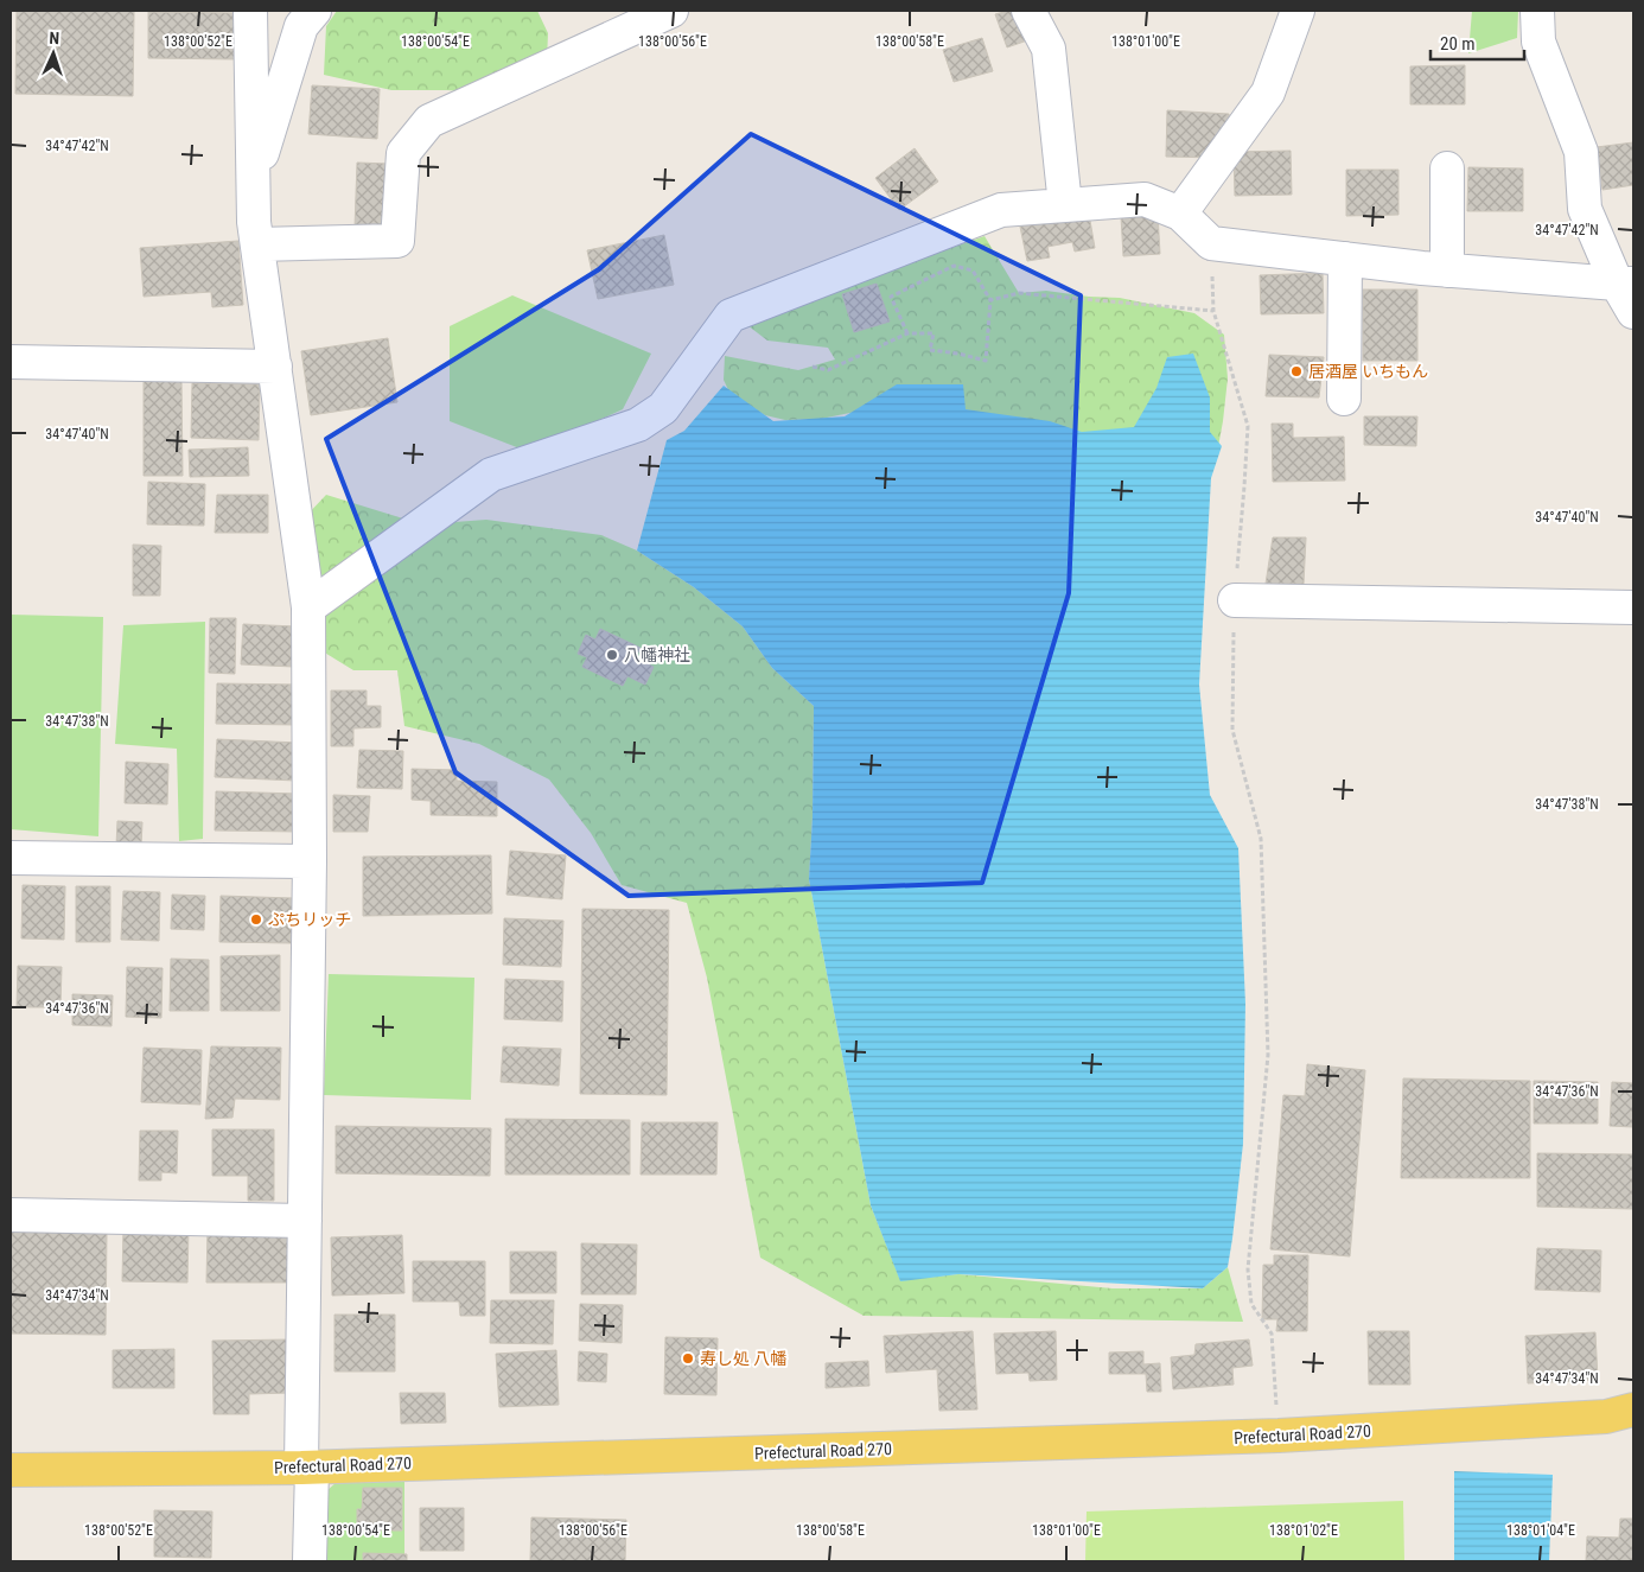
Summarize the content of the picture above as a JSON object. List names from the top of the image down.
{
  "streets": {
    "main road": ["Prefectural Road 270"]
  },
  "places": [
    "居酒屋 いちもん",
    "八幡神社",
    "ぷちリッチ",
    "寿し処 八幡"
  ],
  "scale_bar": "20 m",
  "north": "top",
  "coordinates": [
    "138°00'52\"E",
    "138°00'54\"E",
    "138°00'56\"E",
    "138°00'58\"E",
    "138°01'00\"E",
    "34°47'42\"N",
    "34°47'40\"N",
    "34°47'38\"N",
    "34°47'36\"N",
    "34°47'34\"N",
    "138°01'02\"E",
    "138°01'04\"E"
  ]
}
